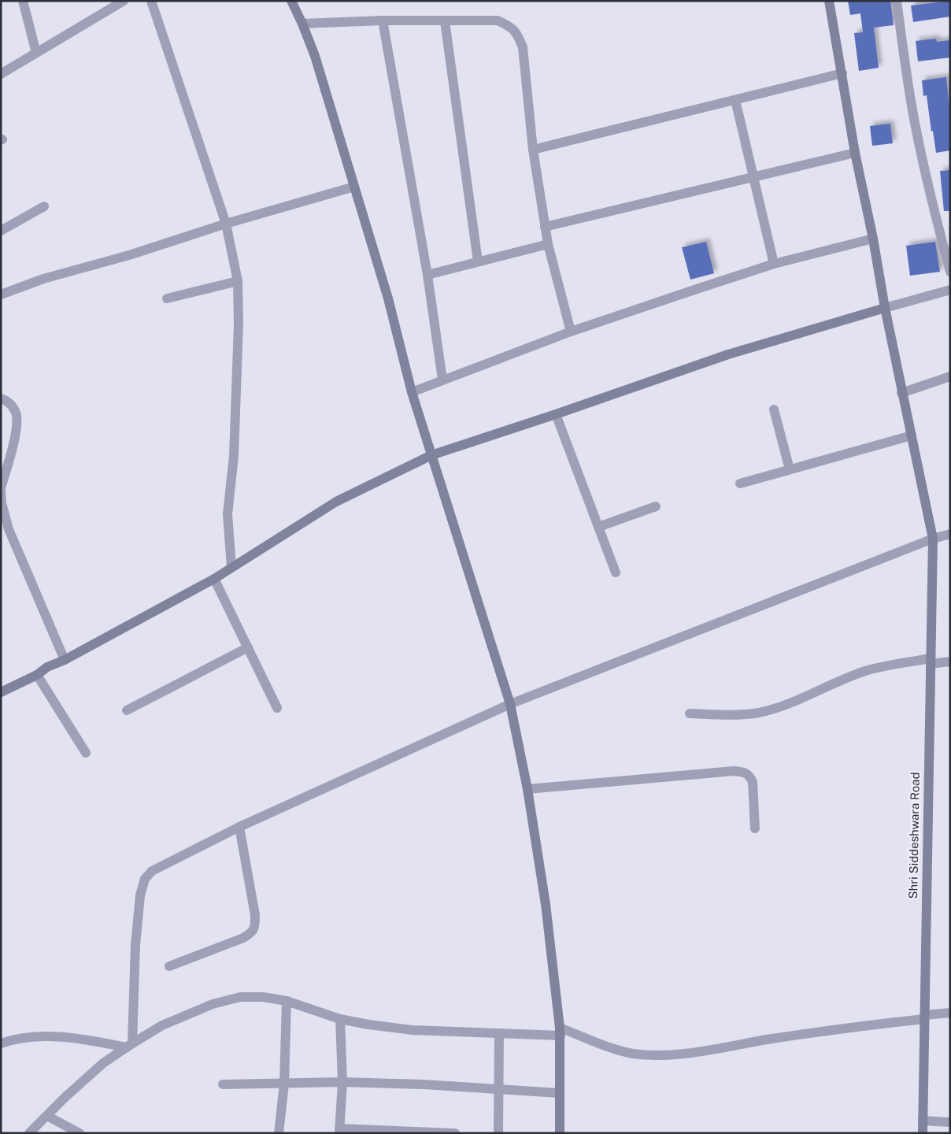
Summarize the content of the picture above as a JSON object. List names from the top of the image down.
{
  "streets": {
    "street": ["Shri Siddeshwara Road"]
  }
}
